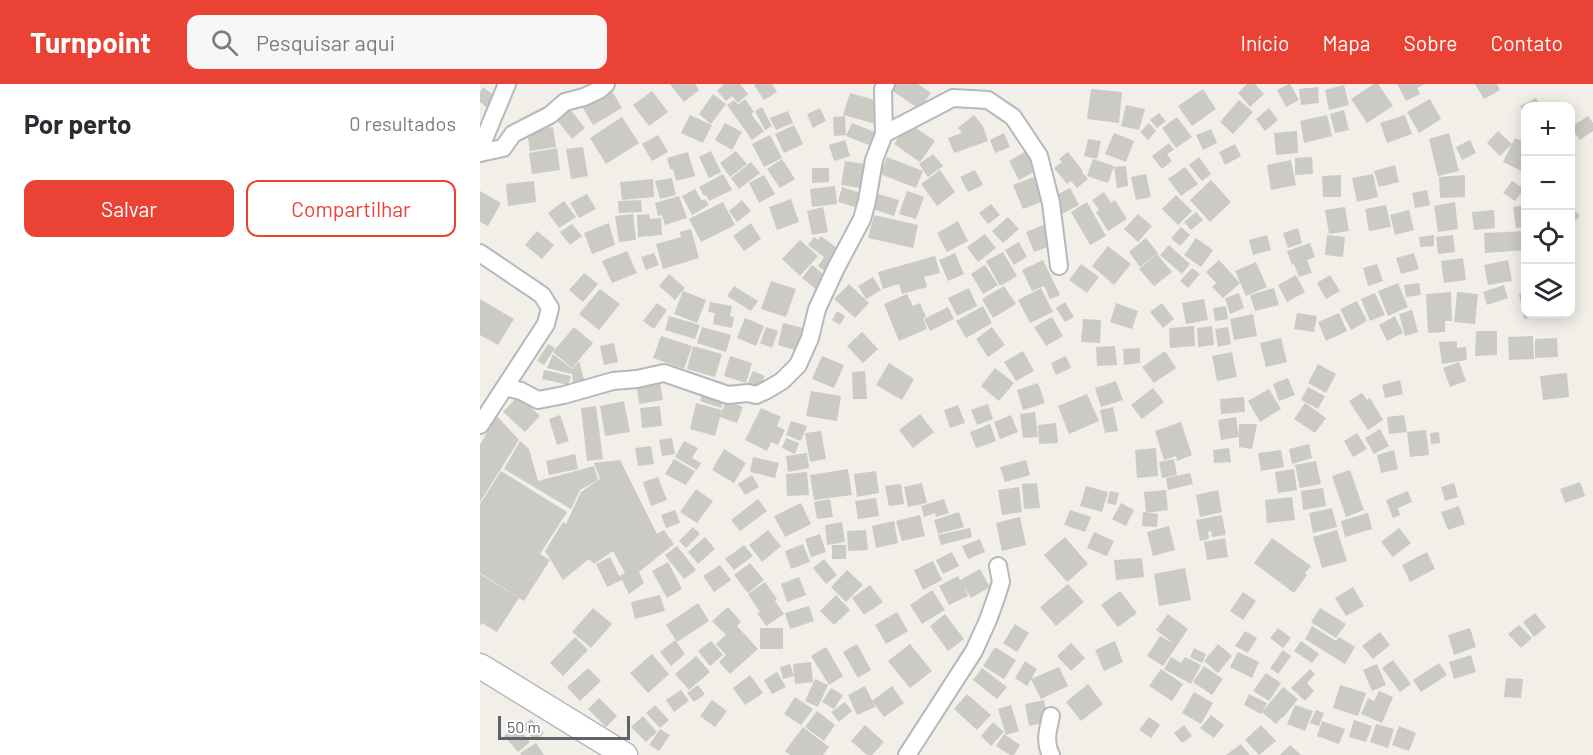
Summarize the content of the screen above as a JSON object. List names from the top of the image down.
{
  "scale_bar": "50 m",
  "page": {
    "header": "Turnpoint",
    "search": "Pesquisar aqui",
    "nav": [
      "Início",
      "Mapa",
      "Sobre",
      "Contato"
    ],
    "heading": ["Por perto", "0 resultados"],
    "map_buttons": ["+", "−"],
    "buttons": ["Salvar", "Compartilhar"],
    "scale": "50 m"
  }
}
